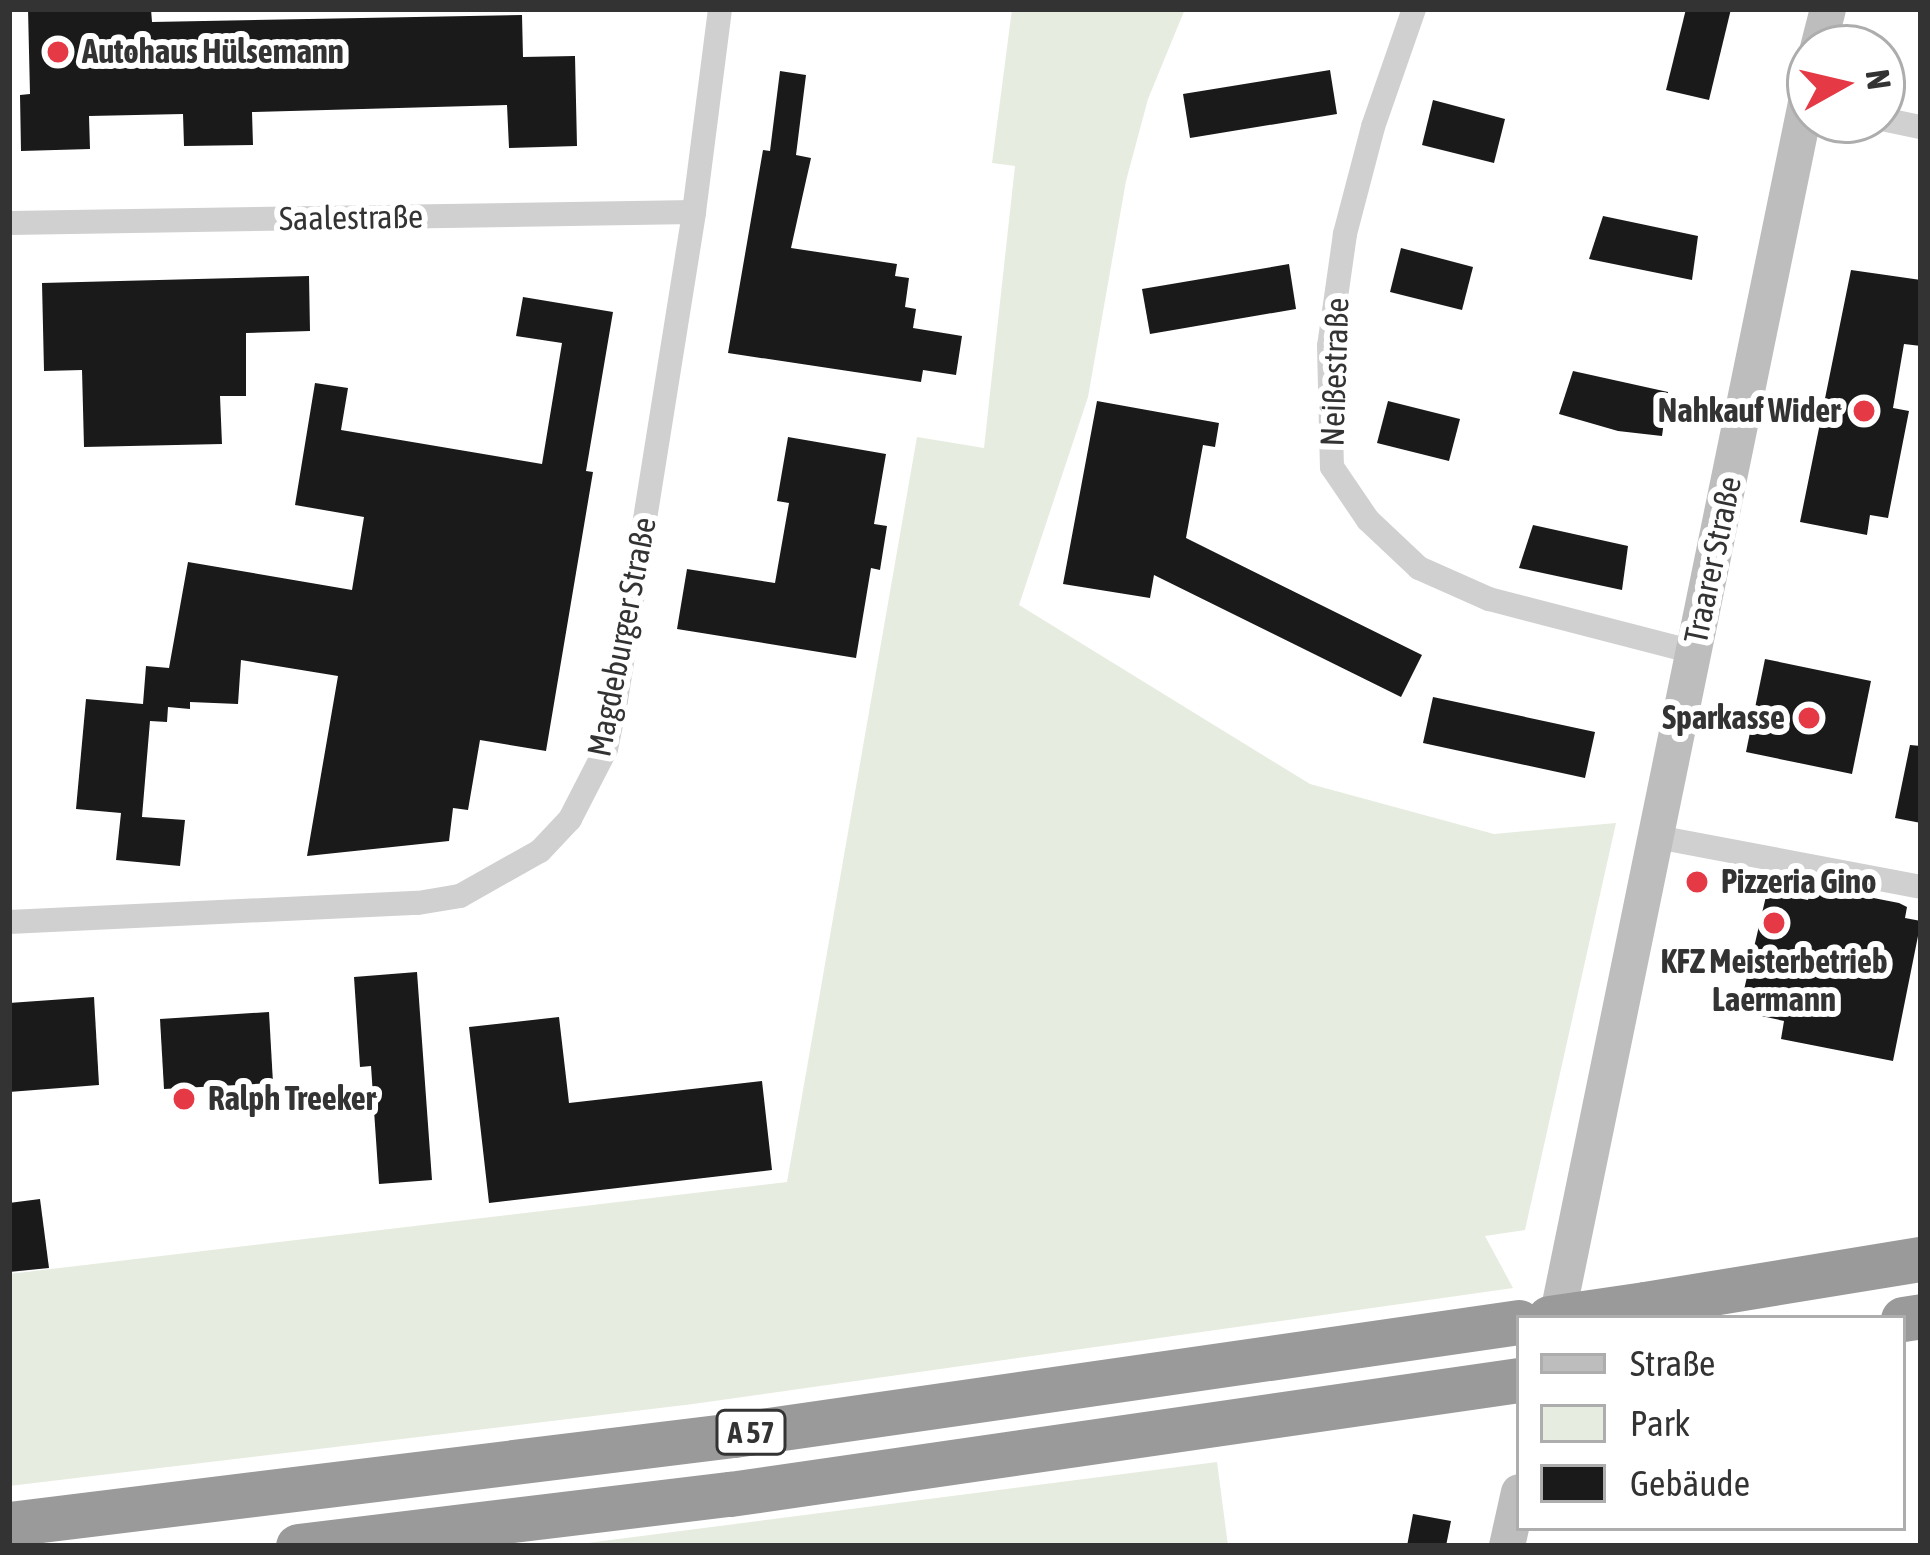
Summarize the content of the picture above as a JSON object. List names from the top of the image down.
{
  "streets": {
    "highway": ["A 57"],
    "street": [
      "Saalestraße",
      "Neißestraße",
      "Traarer Straße",
      "Magdeburger Straße"
    ]
  },
  "crossings": [
    ["Saalestraße", "Magdeburger Straße"],
    ["Neißestraße", "Traarer Straße"]
  ],
  "places": [
    "Autohaus Hülsemann",
    "Nahkauf Wider",
    "Sparkasse",
    "Pizzeria Gino",
    "KFZ Meisterbetrieb Laermann",
    "Ralph Treeker"
  ],
  "legend": ["Straße", "Park", "Gebäude"],
  "north": "right"
}
